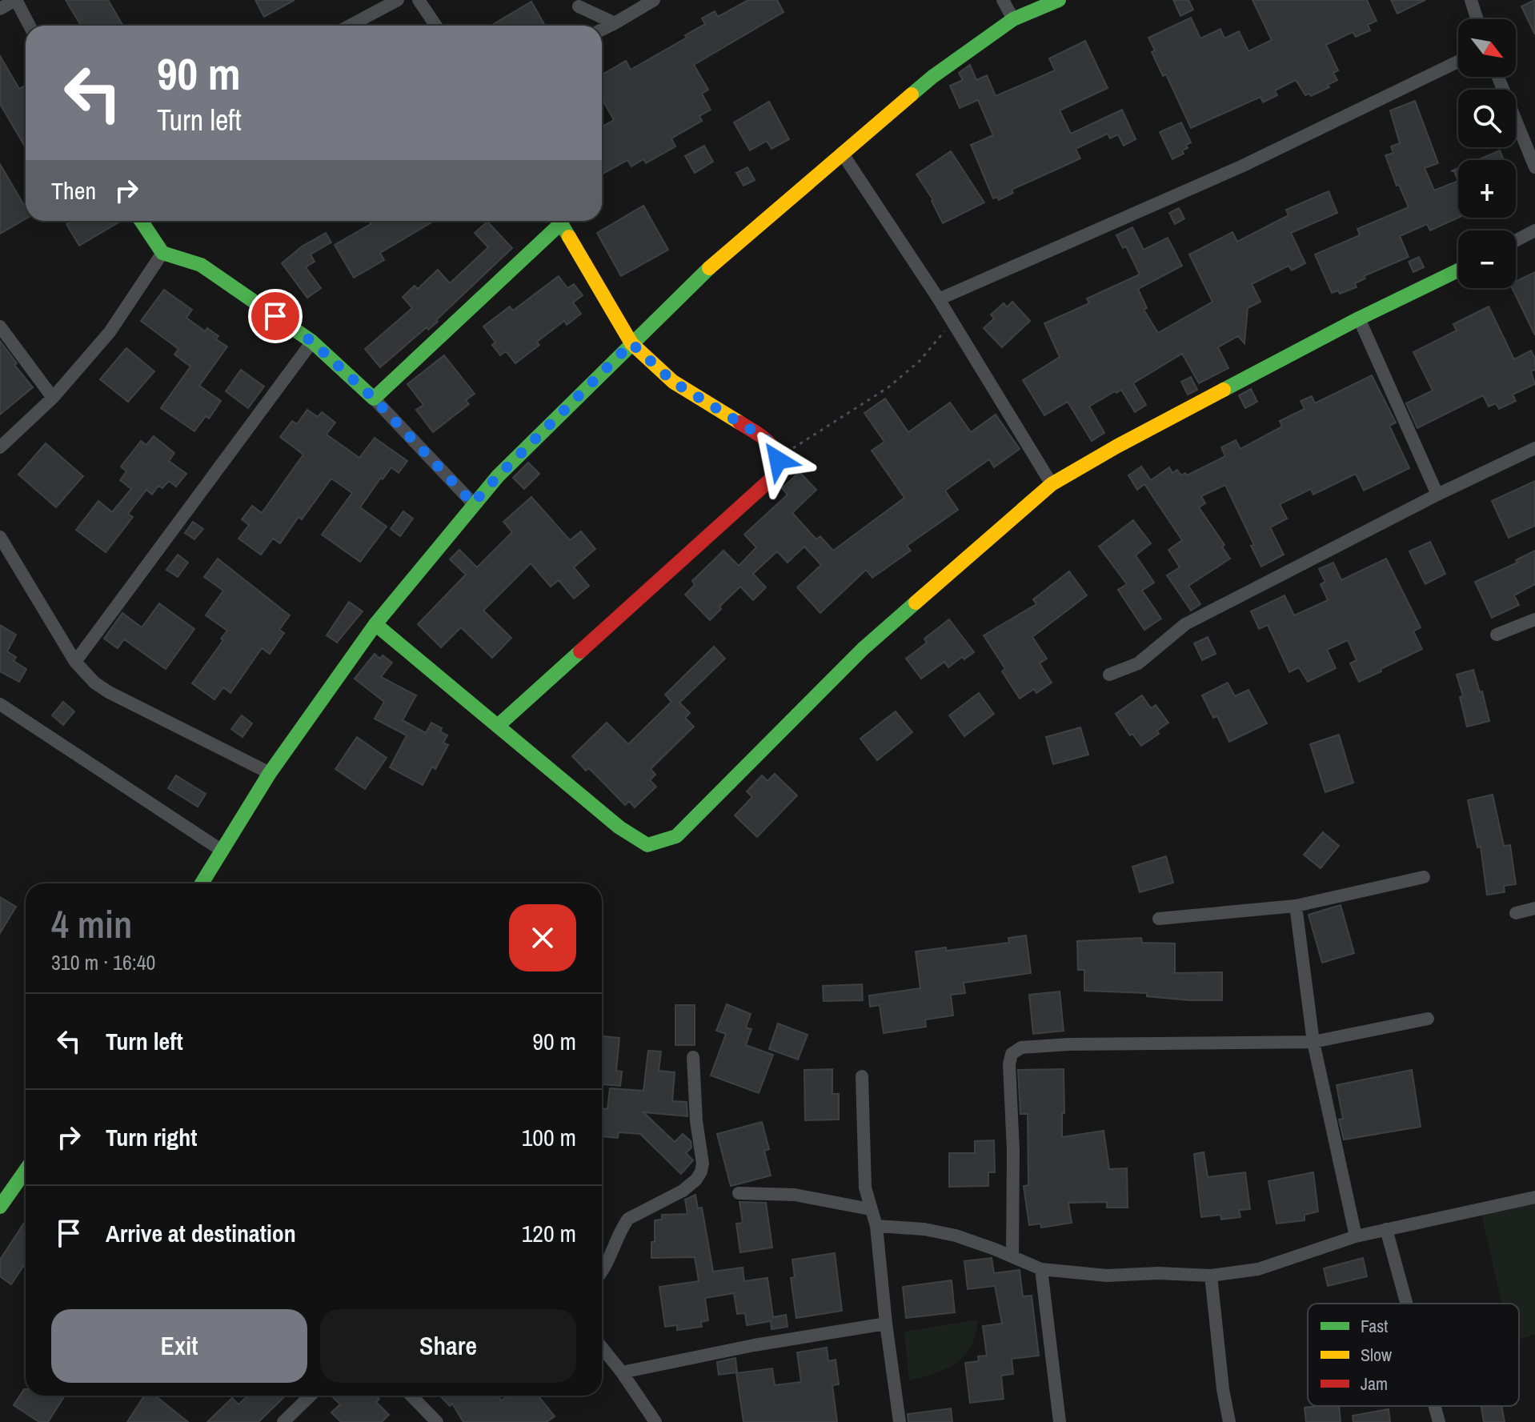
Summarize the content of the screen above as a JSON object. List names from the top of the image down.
{
  "legend": ["Fast", "Slow", "Jam"],
  "north": "bottom right",
  "page": {
    "map_buttons": ["+", "−"],
    "turn": ["90 m", "Turn left"],
    "then": "Then",
    "heading": ["4 min", "310 m · 16:40"],
    "list": [
      {
        "name": "Turn left",
        "value": "90 m"
      },
      {
        "name": "Turn right",
        "value": "100 m"
      },
      {
        "name": "Arrive at destination",
        "value": "120 m"
      }
    ],
    "buttons": ["Exit", "Share"]
  }
}
